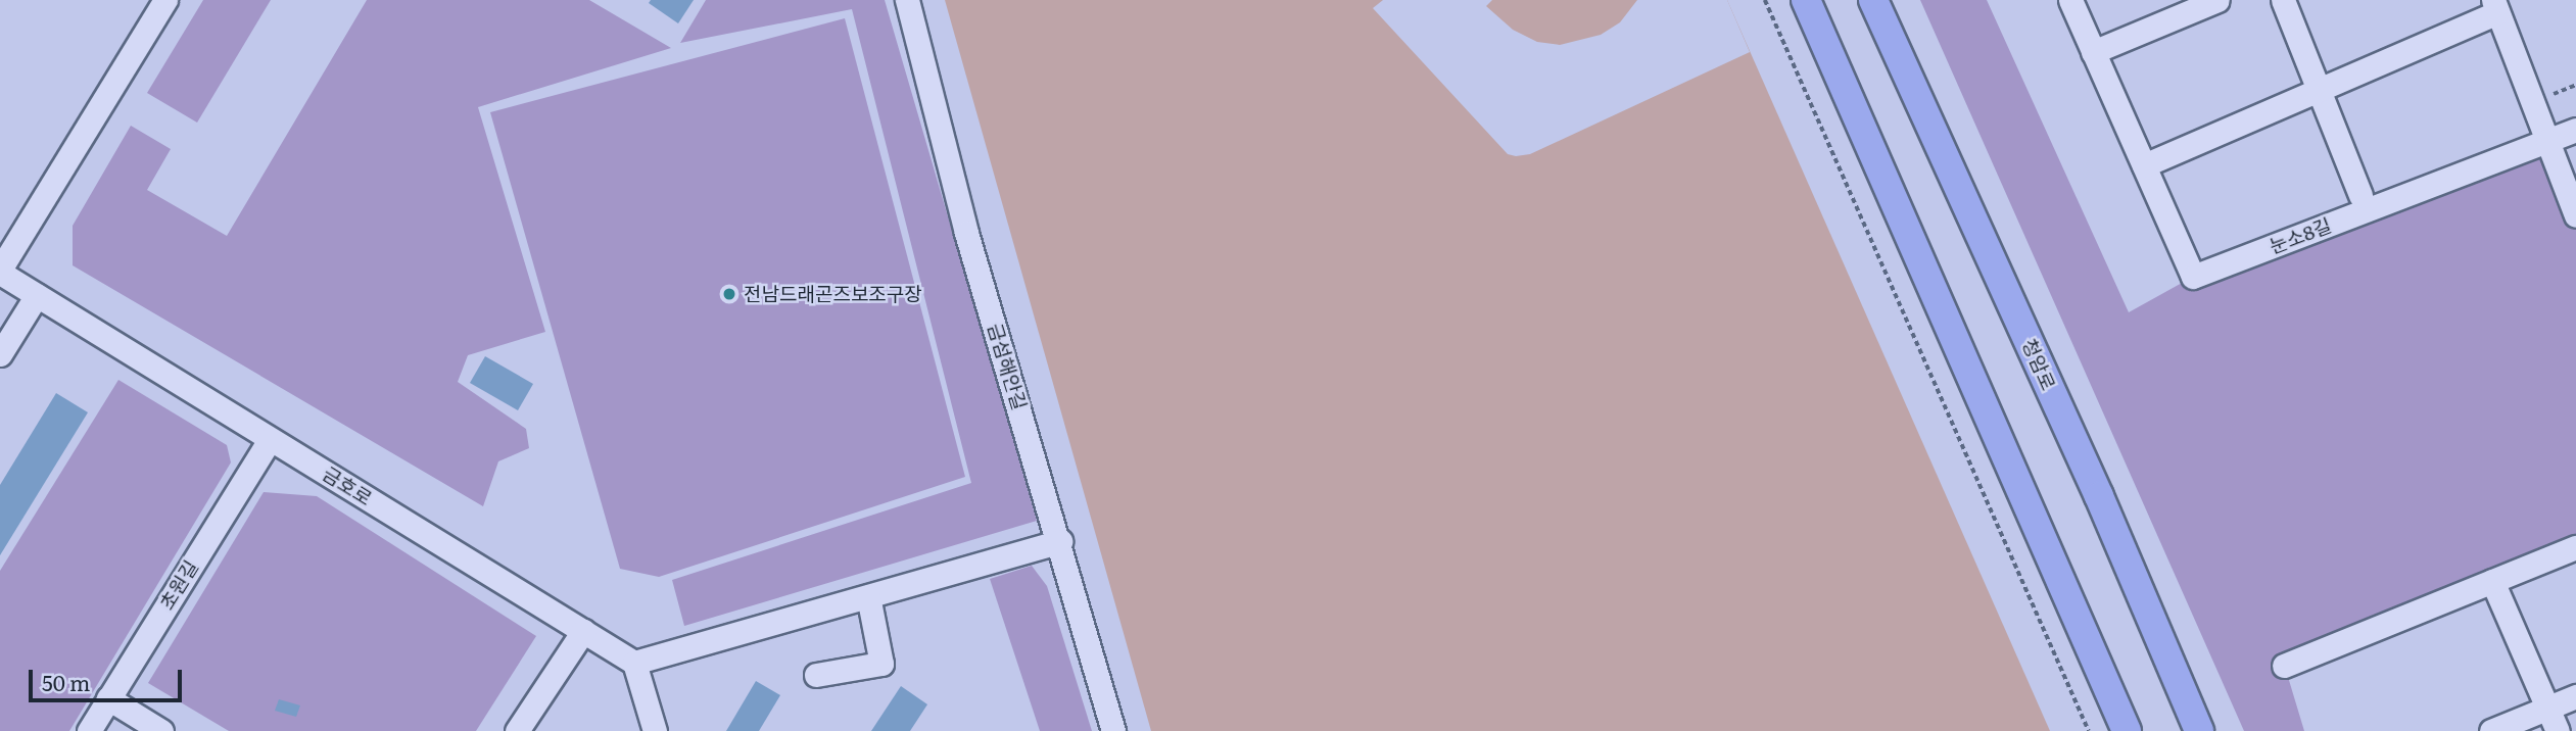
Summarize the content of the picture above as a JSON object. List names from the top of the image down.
{
  "streets": {
    "main road": ["청암로"],
    "street": [
      "눈소8길",
      "금섬해안길",
      "금호로",
      "초원길"
    ]
  },
  "crossings": [
    ["금호로", "초원길"]
  ],
  "places": ["전남드래곤즈보조구장"],
  "scale_bar": "50 m"
}
